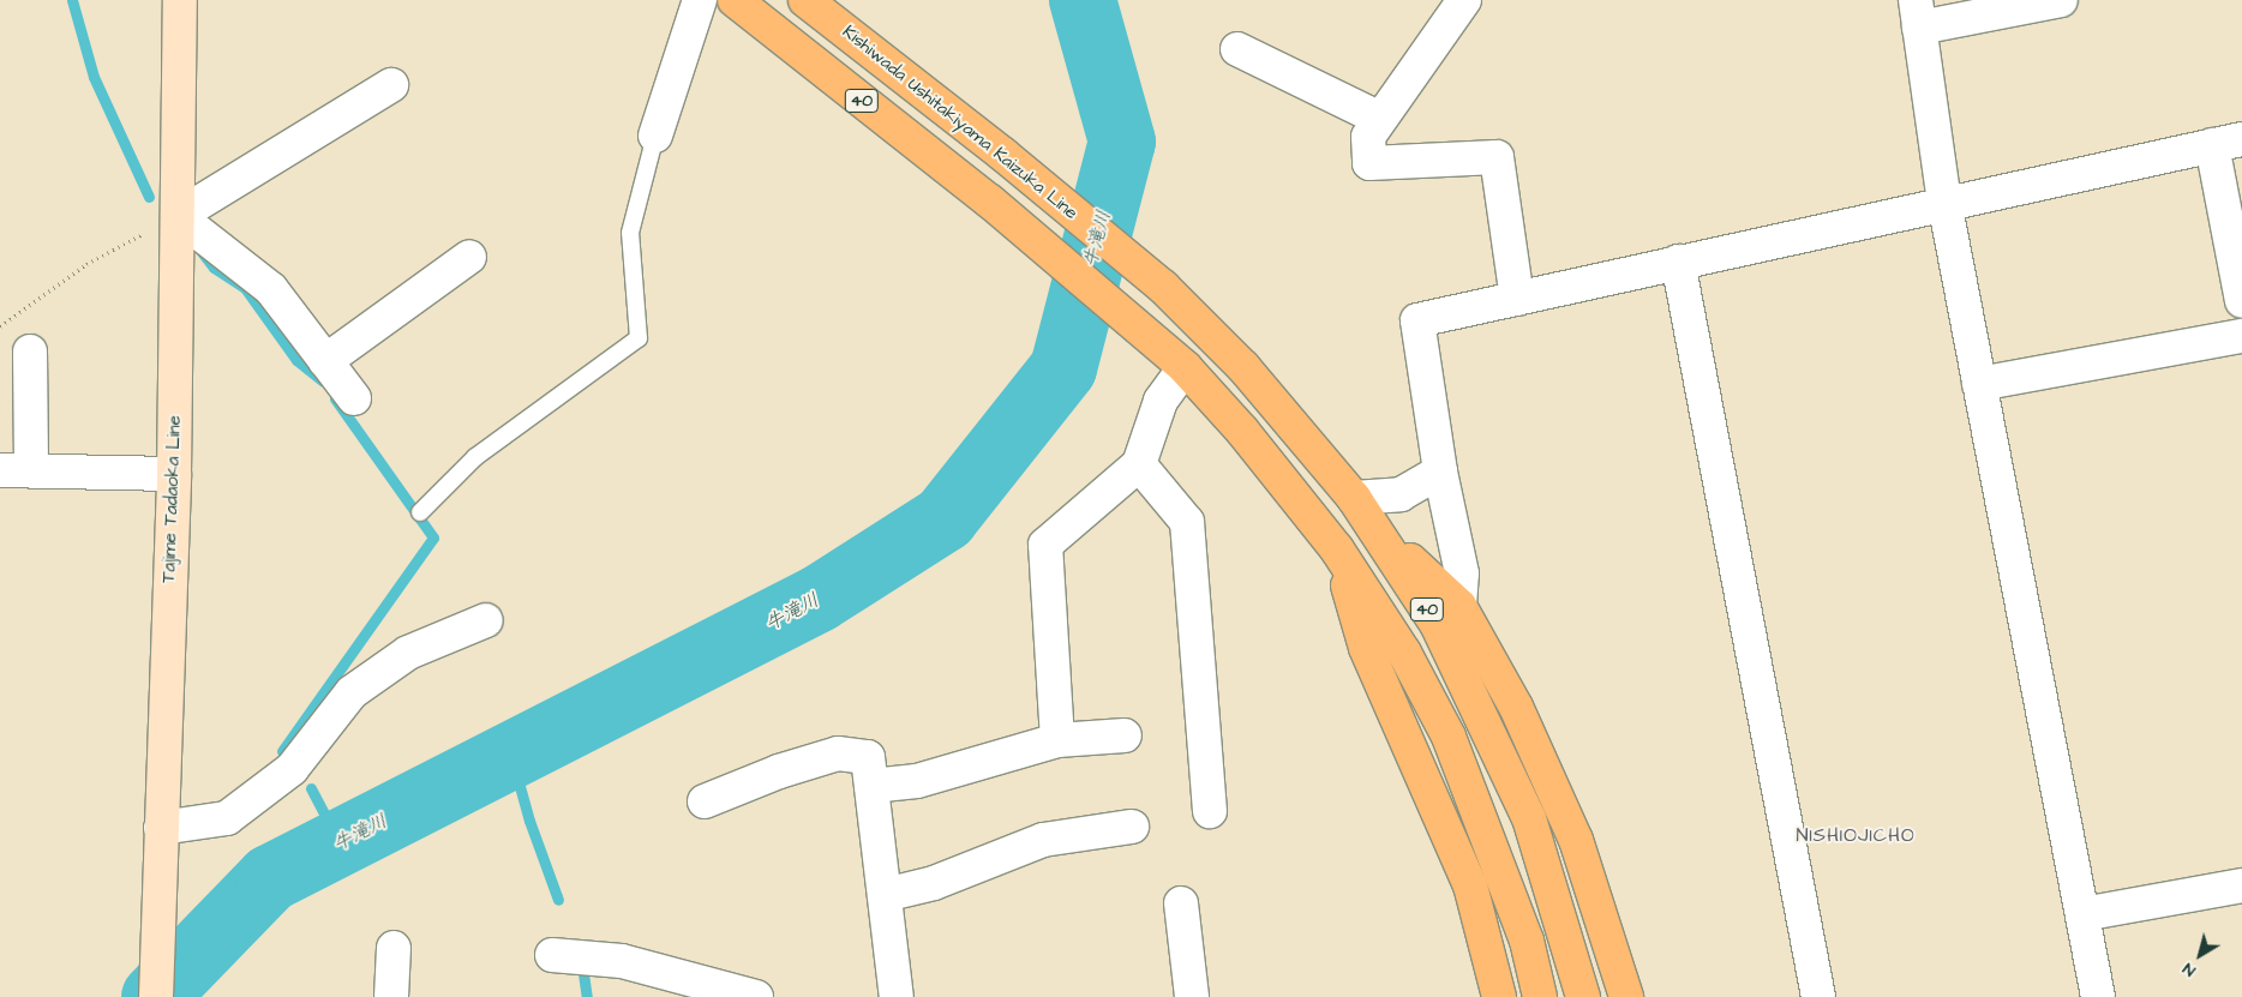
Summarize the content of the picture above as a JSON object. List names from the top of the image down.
{
  "streets": {
    "main road": ["40", "Kishiwada Ushitakiyama Kaizuka Line", "Tajime Tadaoka Line"]
  },
  "districts": ["NISHIOJICHO"],
  "water": ["牛滝川"],
  "north": "bottom left"
}
